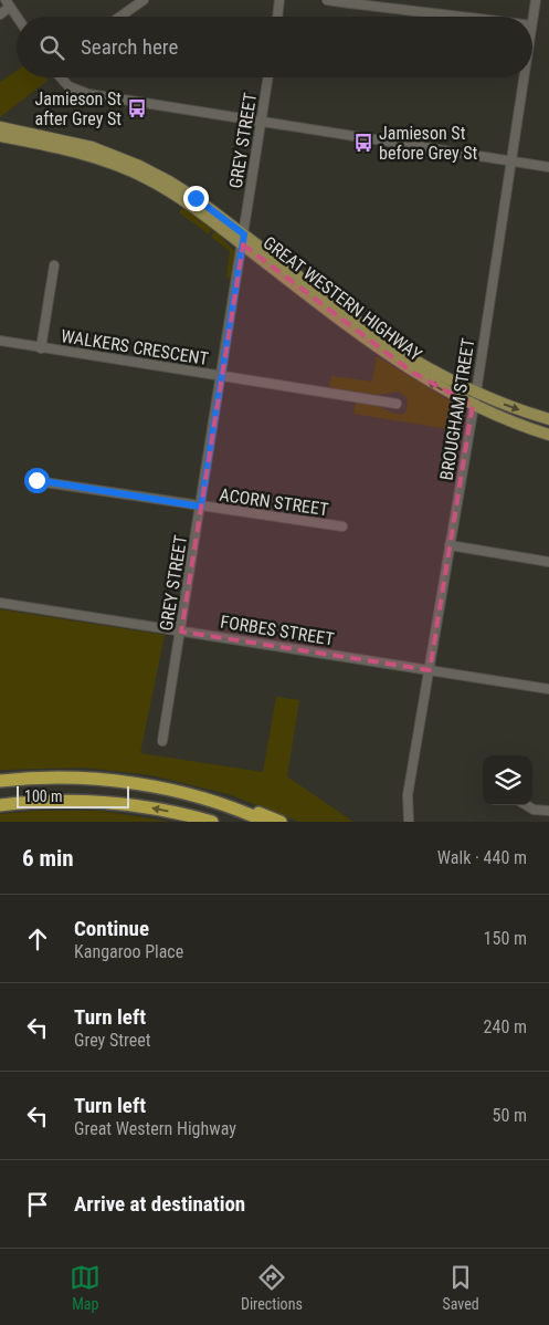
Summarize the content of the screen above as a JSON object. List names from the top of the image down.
{
  "streets": {
    "main road": ["GREAT WESTERN HIGHWAY"],
    "street": [
      "GREY STREET",
      "WALKERS CRESCENT",
      "BROUGHAM STREET",
      "ACORN STREET",
      "FORBES STREET"
    ]
  },
  "crossings": [
    ["GREY STREET", "GREAT WESTERN HIGHWAY"],
    ["GREY STREET", "WALKERS CRESCENT"],
    ["GREY STREET", "ACORN STREET"],
    ["GREY STREET", "FORBES STREET"],
    ["GREAT WESTERN HIGHWAY", "BROUGHAM STREET"],
    ["BROUGHAM STREET", "FORBES STREET"]
  ],
  "places": {
    "bus stop": ["Jamieson St after Grey St", "Jamieson St before Grey St"]
  },
  "scale_bar": "100 m",
  "page": {
    "search": "Search here",
    "scale": "100 m",
    "heading": ["6 min", "Walk · 440 m"],
    "list": [
      ["Continue", "Kangaroo Place", "150 m"],
      ["Turn left", "Grey Street", "240 m"],
      ["Turn left", "Great Western Highway", "50 m"],
      "Arrive at destination"
    ],
    "nav": ["Map", "Directions", "Saved"]
  }
}
